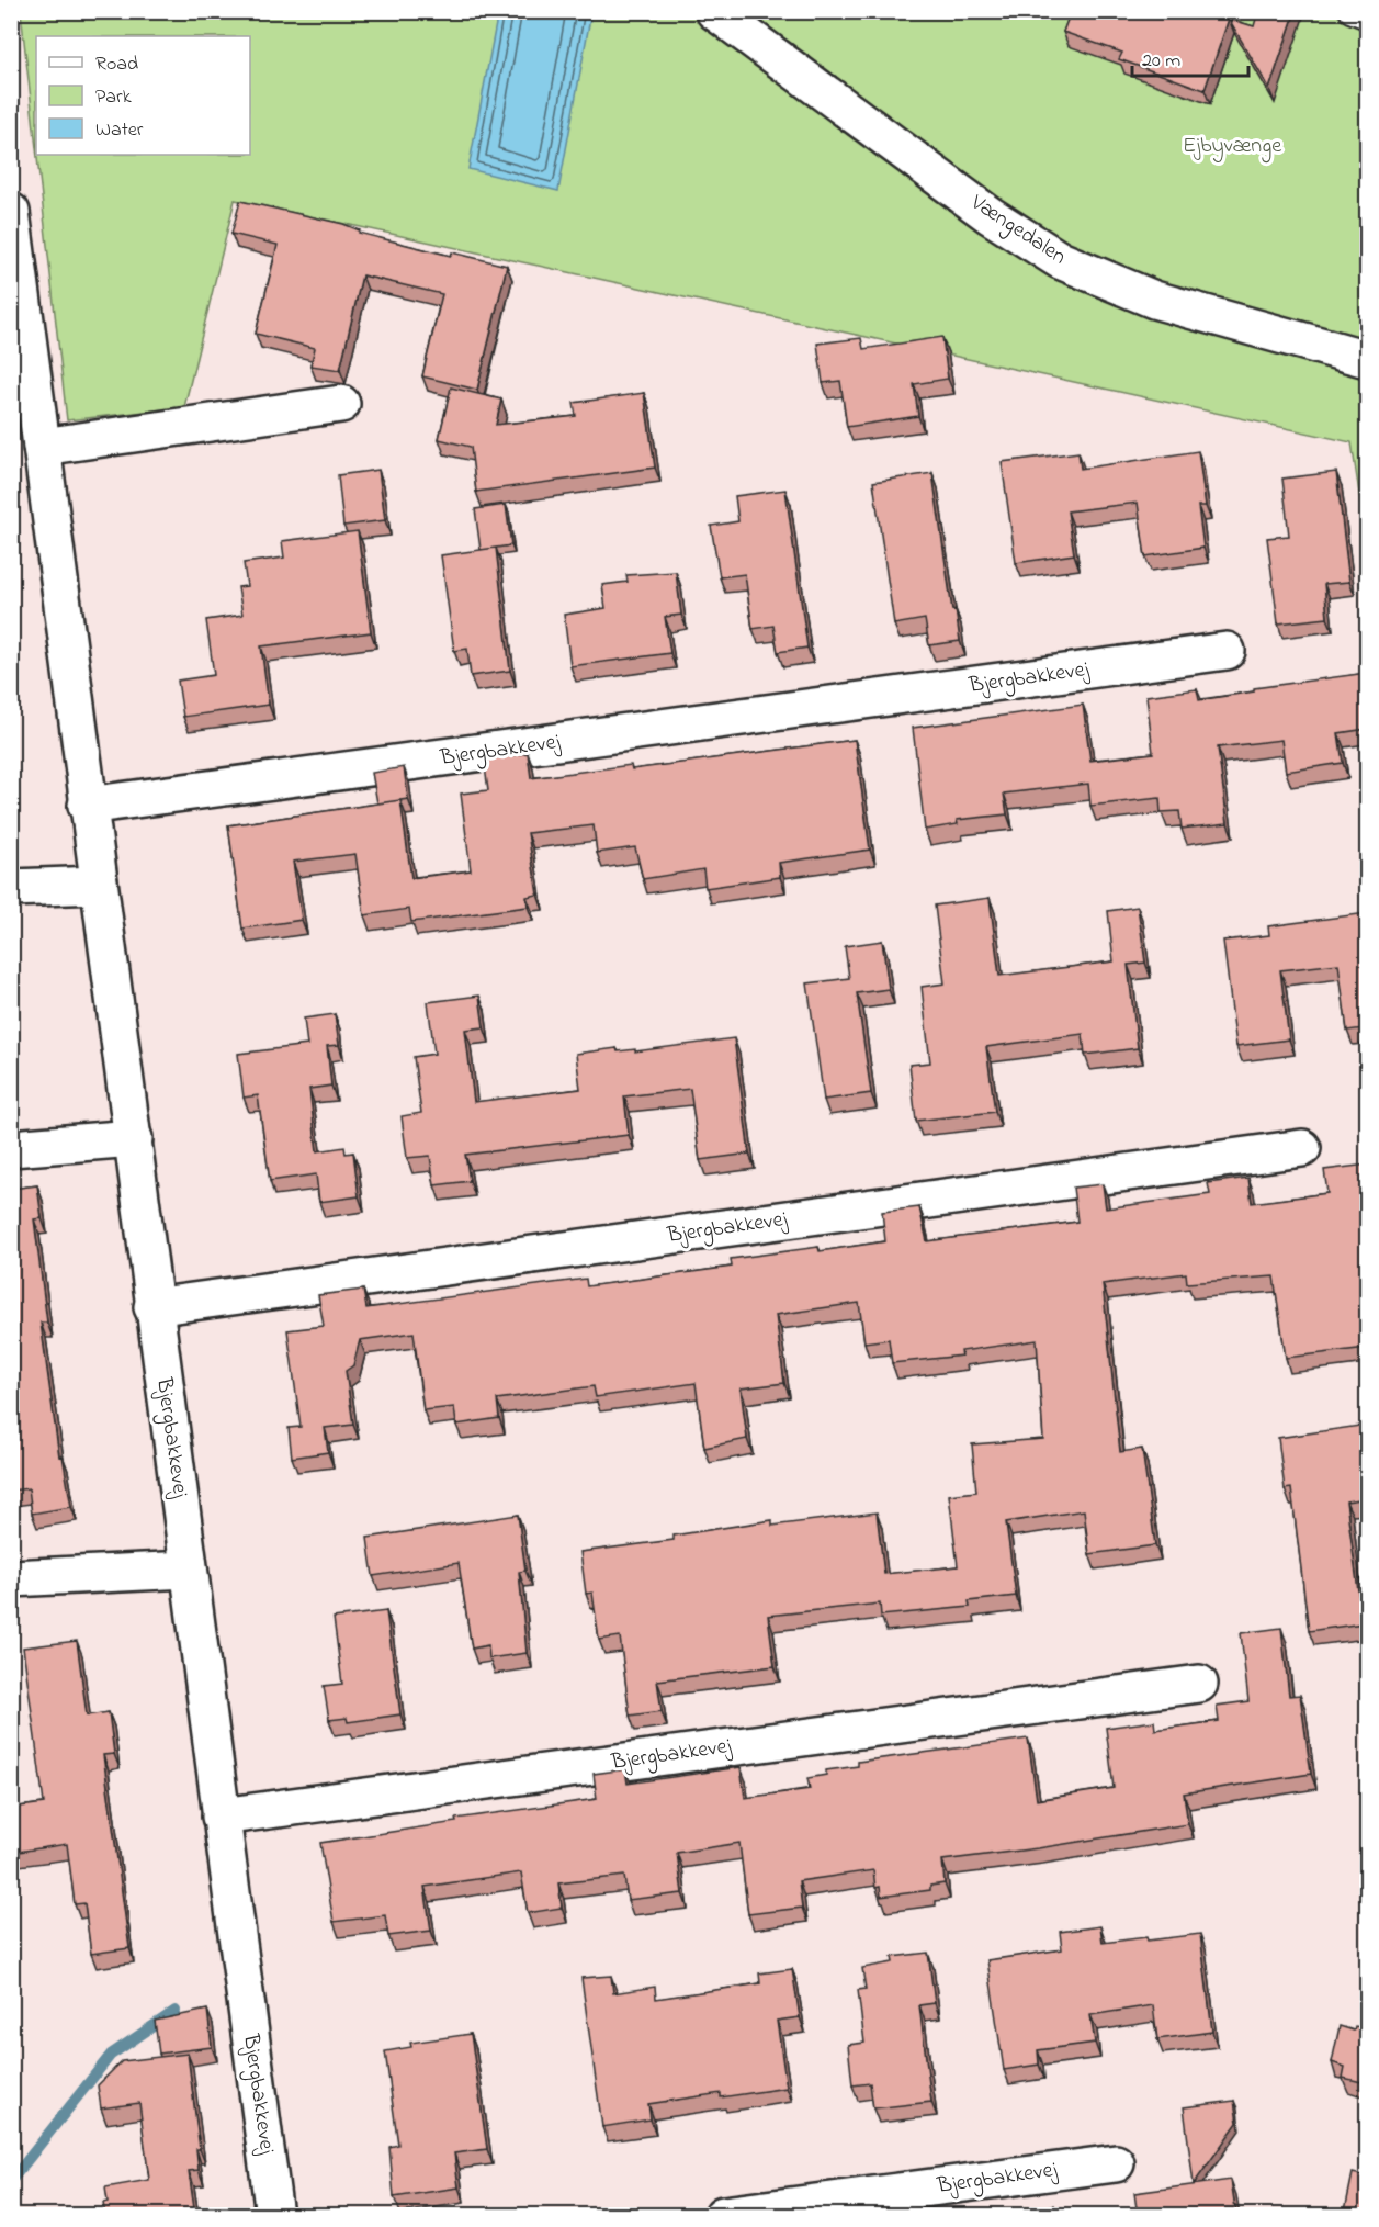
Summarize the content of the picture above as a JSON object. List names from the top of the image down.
{
  "streets": {
    "street": ["Vængedalen", "Bjergbakkevej"]
  },
  "parks": ["Ejbyvænge"],
  "legend": ["Road", "Park", "Water"],
  "scale_bar": "20 m"
}
